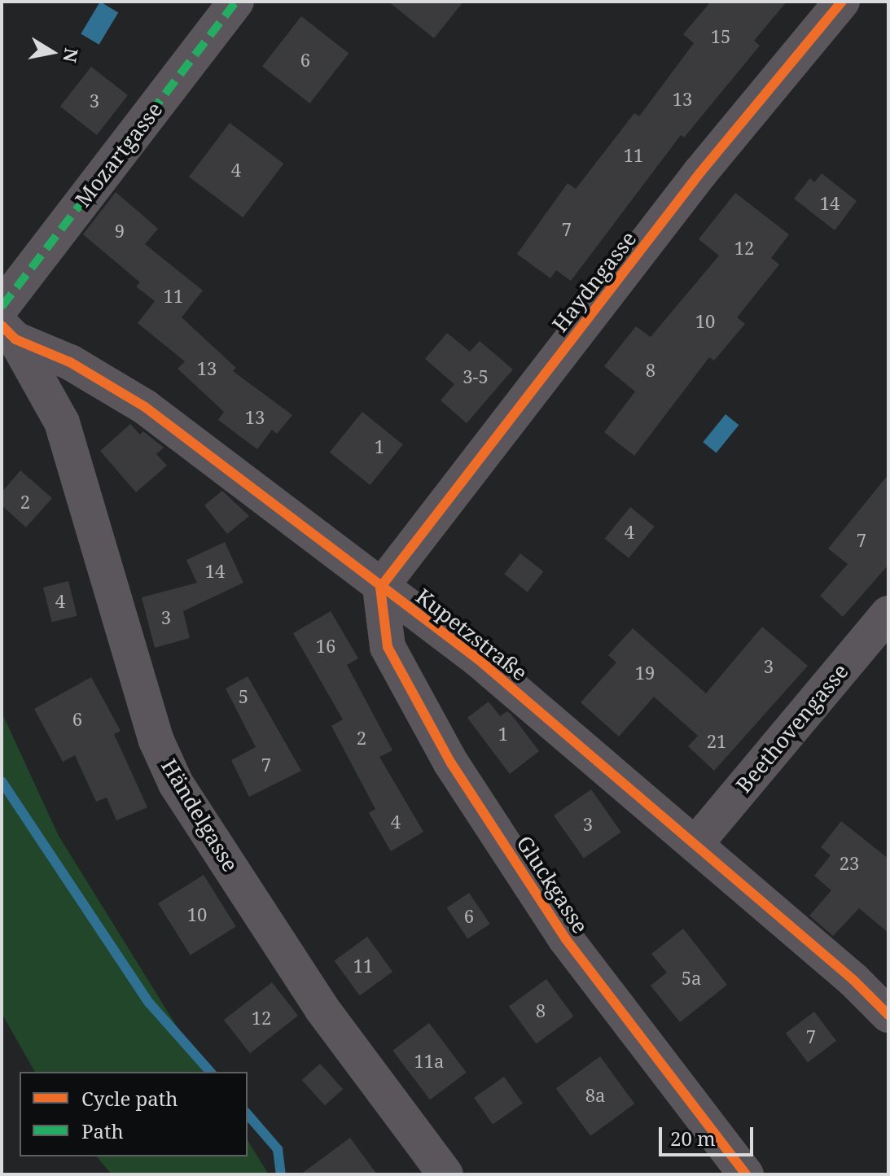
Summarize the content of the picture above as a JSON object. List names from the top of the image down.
{
  "streets": {
    "street": [
      "Mozartgasse",
      "Haydngasse",
      "Kupetzstraße",
      "Beethovengasse",
      "Händelgasse",
      "Gluckgasse"
    ]
  },
  "crossings": [
    ["Haydngasse", "Kupetzstraße"],
    ["Haydngasse", "Gluckgasse"],
    ["Kupetzstraße", "Beethovengasse"],
    ["Kupetzstraße", "Händelgasse"],
    ["Kupetzstraße", "Gluckgasse"]
  ],
  "house_numbers": [
    "15",
    "6",
    "13",
    "3",
    "11",
    "4",
    "14",
    "7",
    "9",
    "12",
    "11",
    "10",
    "13",
    "8",
    "3-5",
    "13",
    "1",
    "2",
    "4",
    "7",
    "14",
    "4",
    "3",
    "16",
    "3",
    "19",
    "5",
    "6",
    "1",
    "2",
    "21",
    "7",
    "4",
    "3",
    "23",
    "10",
    "6",
    "11",
    "5a",
    "8",
    "12",
    "7",
    "11a",
    "8a"
  ],
  "legend": ["Cycle path", "Path"],
  "scale_bar": "20 m",
  "north": "right"
}
